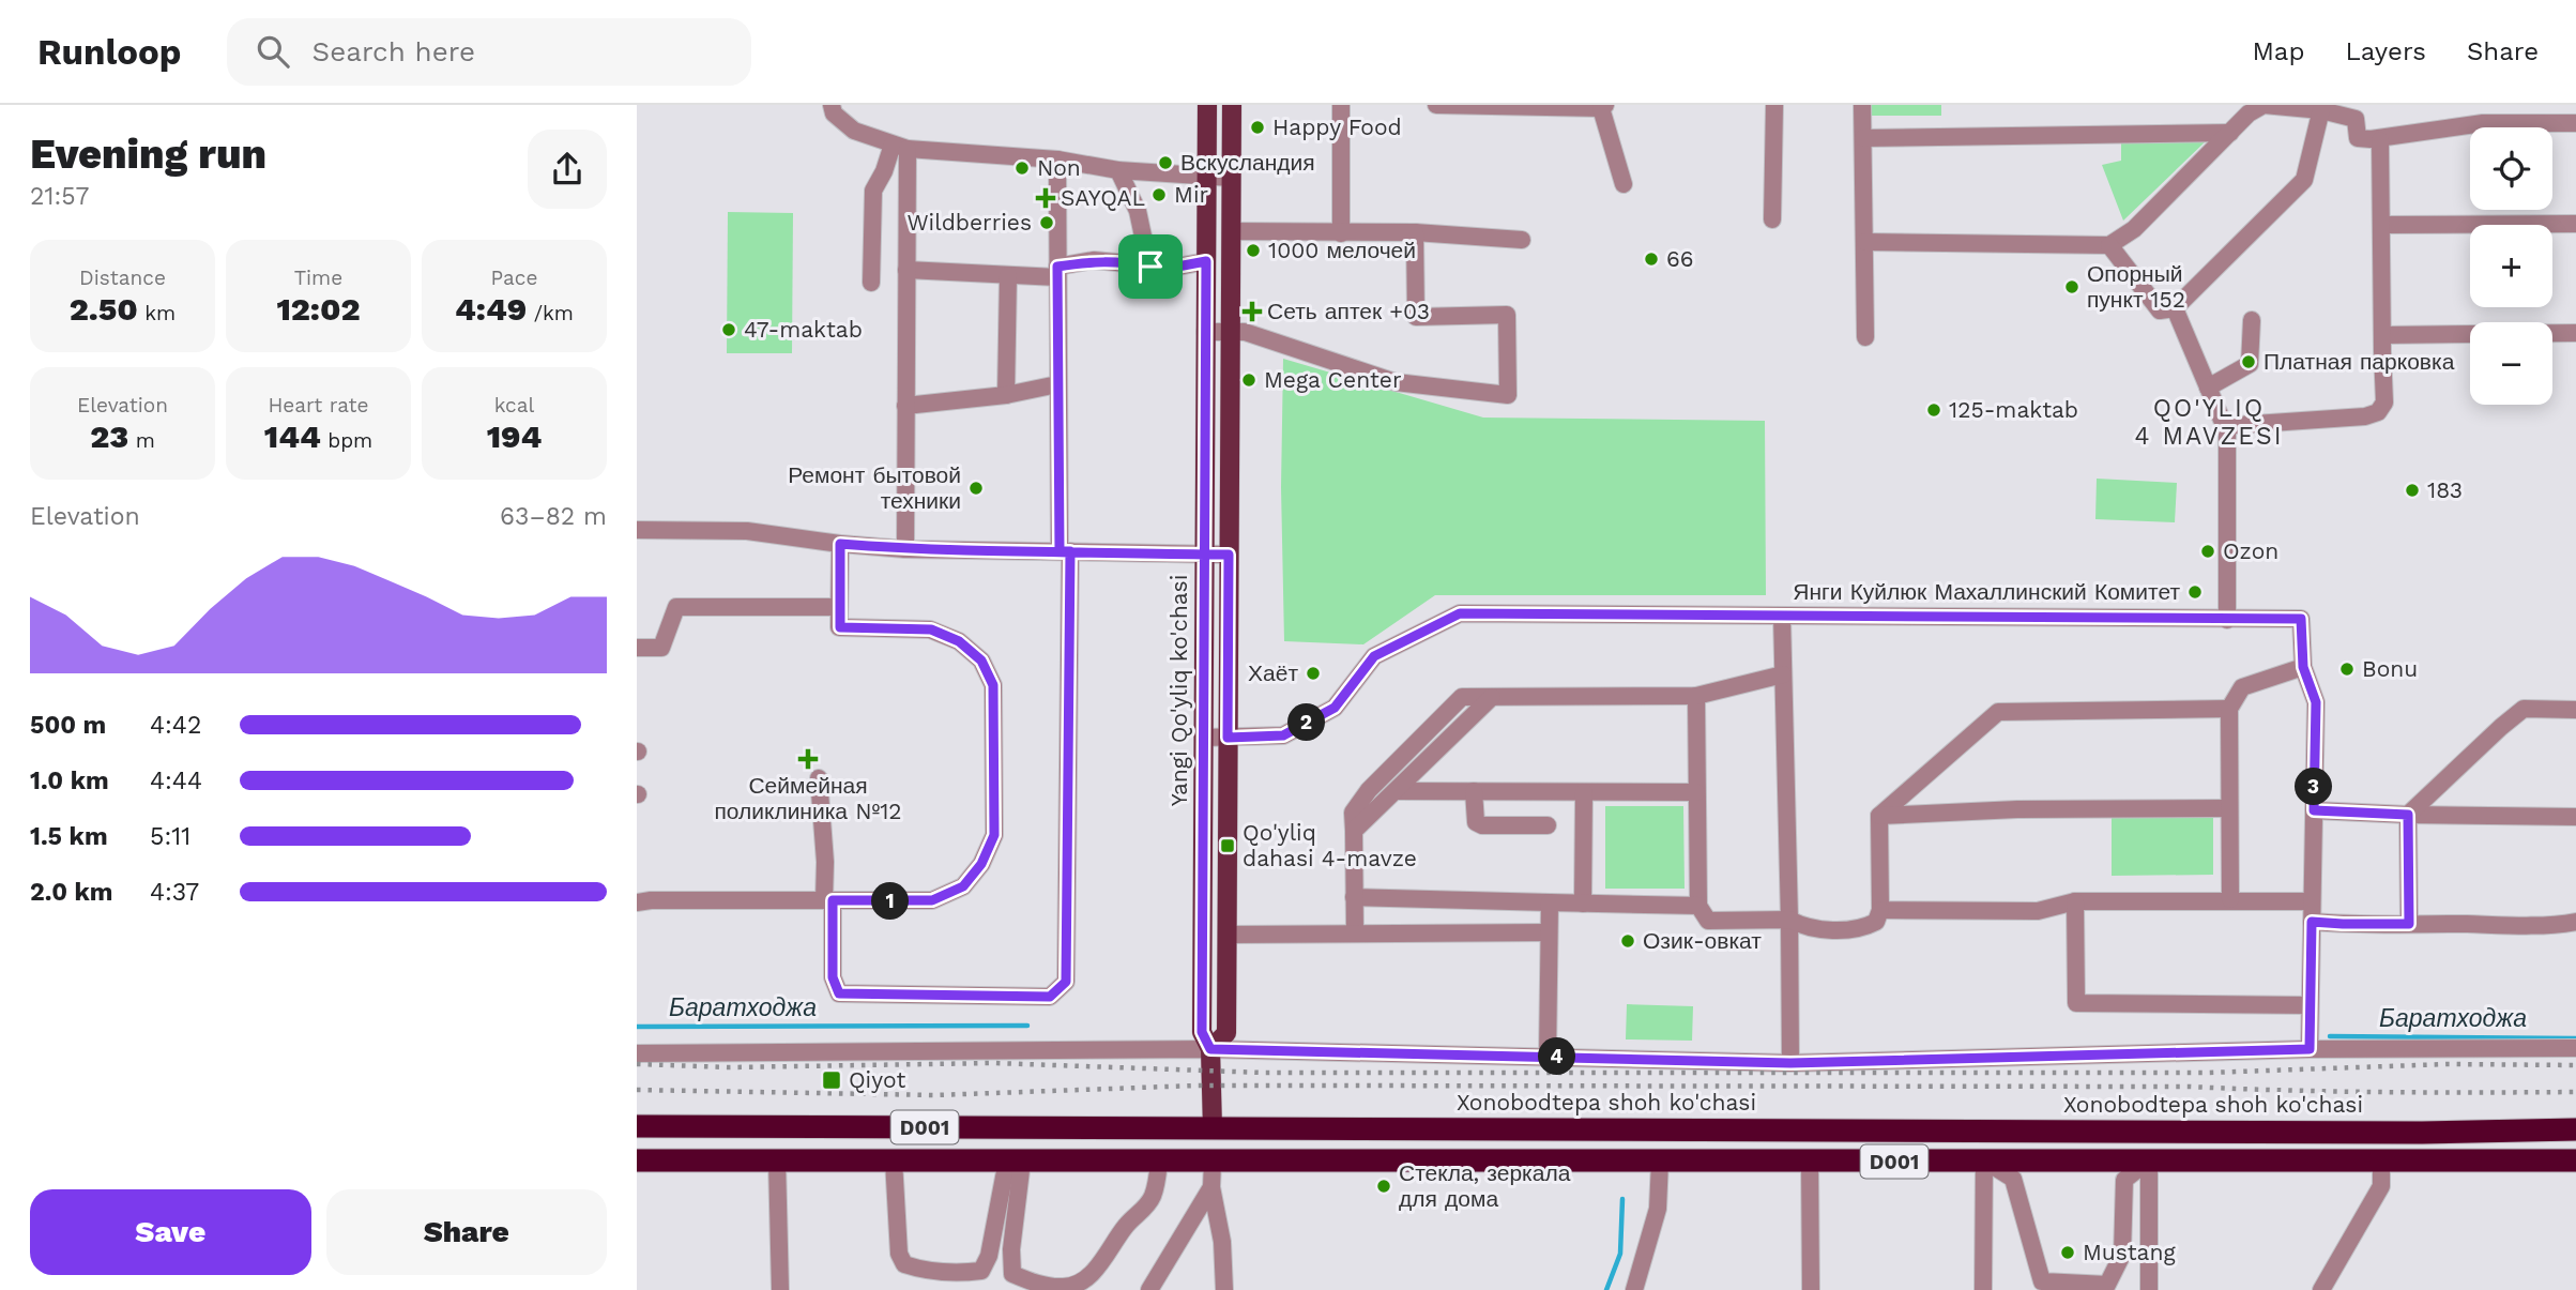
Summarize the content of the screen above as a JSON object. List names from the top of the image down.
{
  "streets": {
    "highway": ["Xonobodtepa shoh ko'chasi", "D001"],
    "main road": ["Yangi Qo'yliq ko'chasi"]
  },
  "crossings": [
    ["Yangi Qo'yliq ko'chasi", "Xonobodtepa shoh ko'chasi"]
  ],
  "districts": ["QO'YLIQ 4 MAVZESI"],
  "water": ["Баратходжа"],
  "places": {
    "other": [
      "Happy Food",
      "Вскусландия",
      "Non",
      "Mir",
      "Wildberries",
      "1000 мелочей",
      "66",
      "Опорный пункт 152",
      "47-maktab",
      "Платная парковка",
      "Mega Center",
      "125-maktab",
      "Ремонт бытовой техники",
      "183",
      "Ozon",
      "Янги Куйлюк Махаллинский Комитет",
      "Bonu",
      "Хаёт",
      "Озик-овкат",
      "Стекла, зеркала для дома",
      "Mustang"
    ],
    "health": ["SAYQAL", "Сеть аптек +03", "Сеймейная поликлиника №12"],
    "transit": ["Qo'yliq dahasi 4-mavze", "Qiyot"]
  },
  "page": {
    "header": "Runloop",
    "search": "Search here",
    "nav": ["Map", "Layers", "Share"],
    "heading": ["Evening run", "21:57"],
    "map_buttons": ["+", "−"],
    "stats": [
      ["Distance", "2.50 km"],
      ["Time", "12:02"],
      ["Pace", "4:49 /km"],
      ["Elevation", "23 m"],
      ["Heart rate", "144 bpm"],
      ["kcal", "194"]
    ],
    "chart": ["Elevation", "63–82 m"],
    "list": [
      {
        "name": "500 m",
        "note": "4:42"
      },
      {
        "name": "1.0 km",
        "note": "4:44"
      },
      {
        "name": "1.5 km",
        "note": "5:11"
      },
      {
        "name": "2.0 km",
        "note": "4:37"
      }
    ],
    "pins": [
      "2",
      "3",
      "1",
      "4"
    ],
    "buttons": ["Save", "Share"]
  }
}
